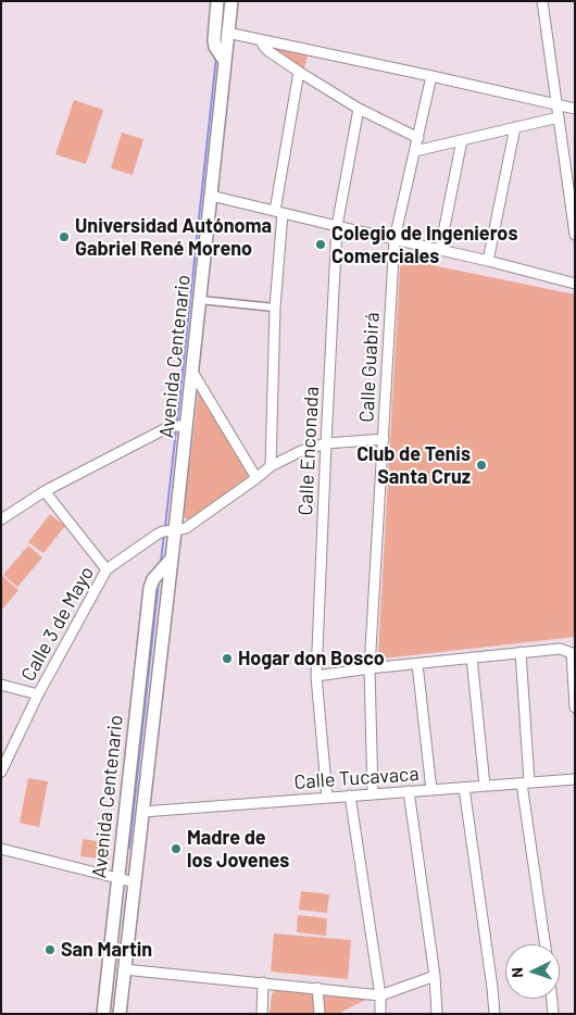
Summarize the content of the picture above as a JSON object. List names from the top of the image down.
{
  "streets": {
    "street": [
      "Avenida Centenario",
      "Calle Guabirá",
      "Calle Enconada",
      "Calle 3 de Mayo",
      "Calle Tucavaca"
    ]
  },
  "crossings": [
    ["Avenida Centenario", "Calle 3 de Mayo"],
    ["Avenida Centenario", "Calle Tucavaca"],
    ["Calle Guabirá", "Calle 3 de Mayo"],
    ["Calle Guabirá", "Calle Tucavaca"],
    ["Calle Enconada", "Calle 3 de Mayo"],
    ["Calle Enconada", "Calle Tucavaca"]
  ],
  "places": [
    "Universidad Autónoma Gabriel René Moreno",
    "Colegio de Ingenieros Comerciales",
    "Club de Tenis Santa Cruz",
    "Hogar don Bosco",
    "Madre de los Jovenes",
    "San Martin"
  ],
  "north": "left"
}
